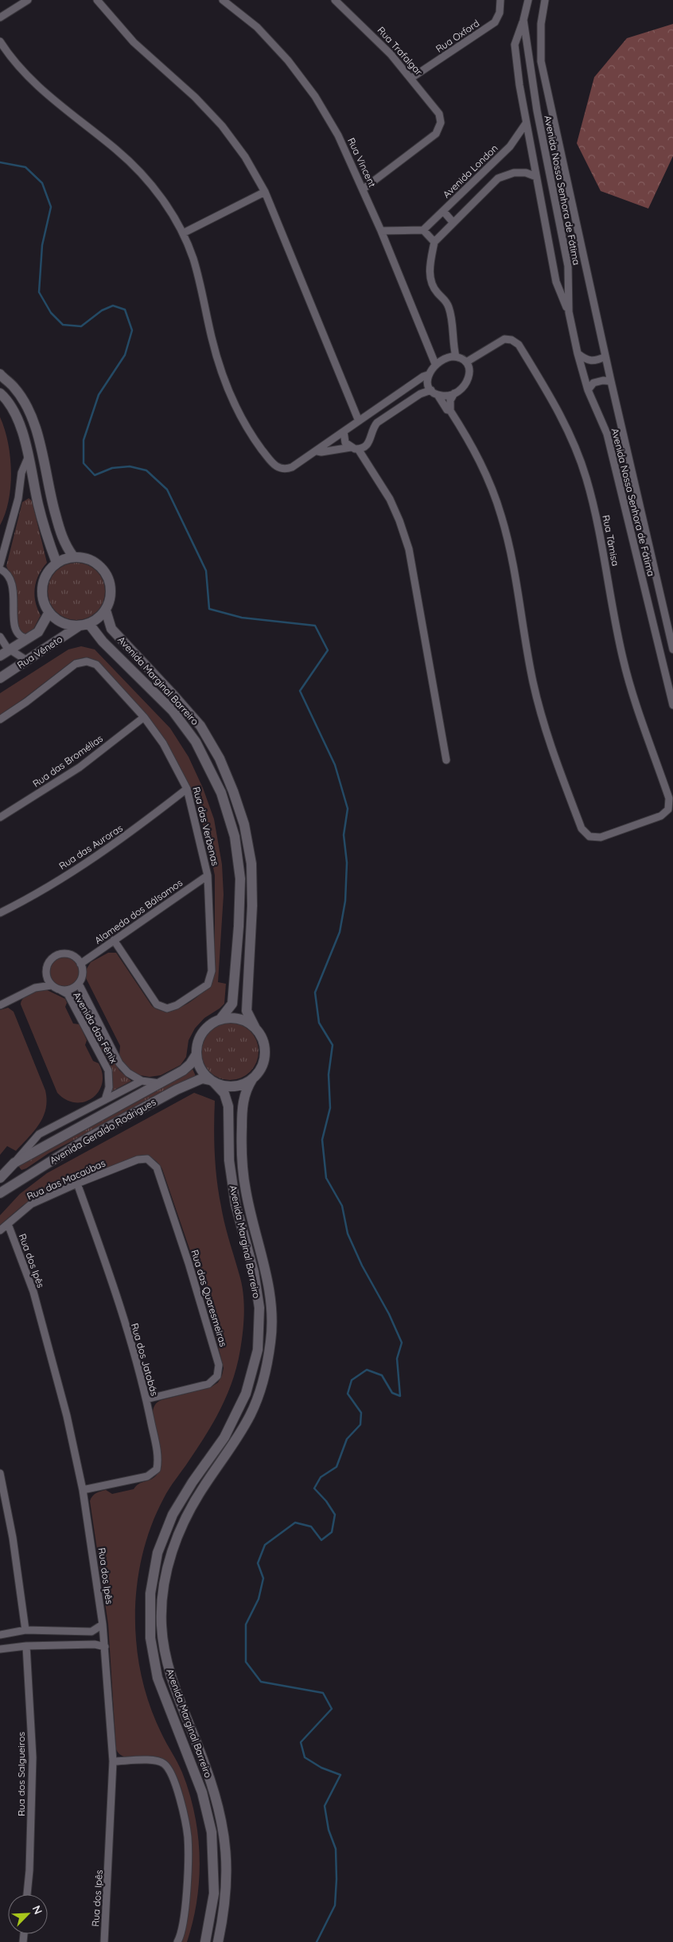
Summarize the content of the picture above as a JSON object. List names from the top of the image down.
{
  "streets": {
    "street": [
      "Rua Oxford",
      "Rua Trafalgar",
      "Rua Vincent",
      "Avenida London",
      "Avenida Nossa Senhora de Fátima",
      "Rua Tâmisa",
      "Rua Vêneto",
      "Avenida Marginal Barreiro",
      "Rua das Bromélias",
      "Rua das Verbenas",
      "Rua das Auroras",
      "Alameda dos Bálsamos",
      "Avenida das Fênix",
      "Avenida Geraldo Rodrigues",
      "Rua das Macaúbas",
      "Rua dos Ipês",
      "Rua das Quaresmeiras",
      "Rua dos Jatobás",
      "Rua dos Salgueiros"
    ]
  },
  "crossings": [
    ["Rua Oxford", "Rua Trafalgar"],
    ["Rua Trafalgar", "Rua Vincent"],
    ["Rua Vincent", "Rua Tâmisa"],
    ["Rua Vêneto", "Avenida Marginal Barreiro"],
    ["Avenida Marginal Barreiro", "Avenida Geraldo Rodrigues"],
    ["Rua das Bromélias", "Rua das Verbenas"],
    ["Rua das Verbenas", "Rua das Auroras"],
    ["Rua das Verbenas", "Alameda dos Bálsamos"],
    ["Alameda dos Bálsamos", "Avenida das Fênix"],
    ["Avenida das Fênix", "Avenida Geraldo Rodrigues"],
    ["Rua das Macaúbas", "Rua dos Ipês"],
    ["Rua das Macaúbas", "Rua das Quaresmeiras"],
    ["Rua das Macaúbas", "Rua dos Jatobás"],
    ["Rua dos Ipês", "Rua dos Jatobás"],
    ["Rua das Quaresmeiras", "Rua dos Jatobás"]
  ],
  "north": "top right"
}
